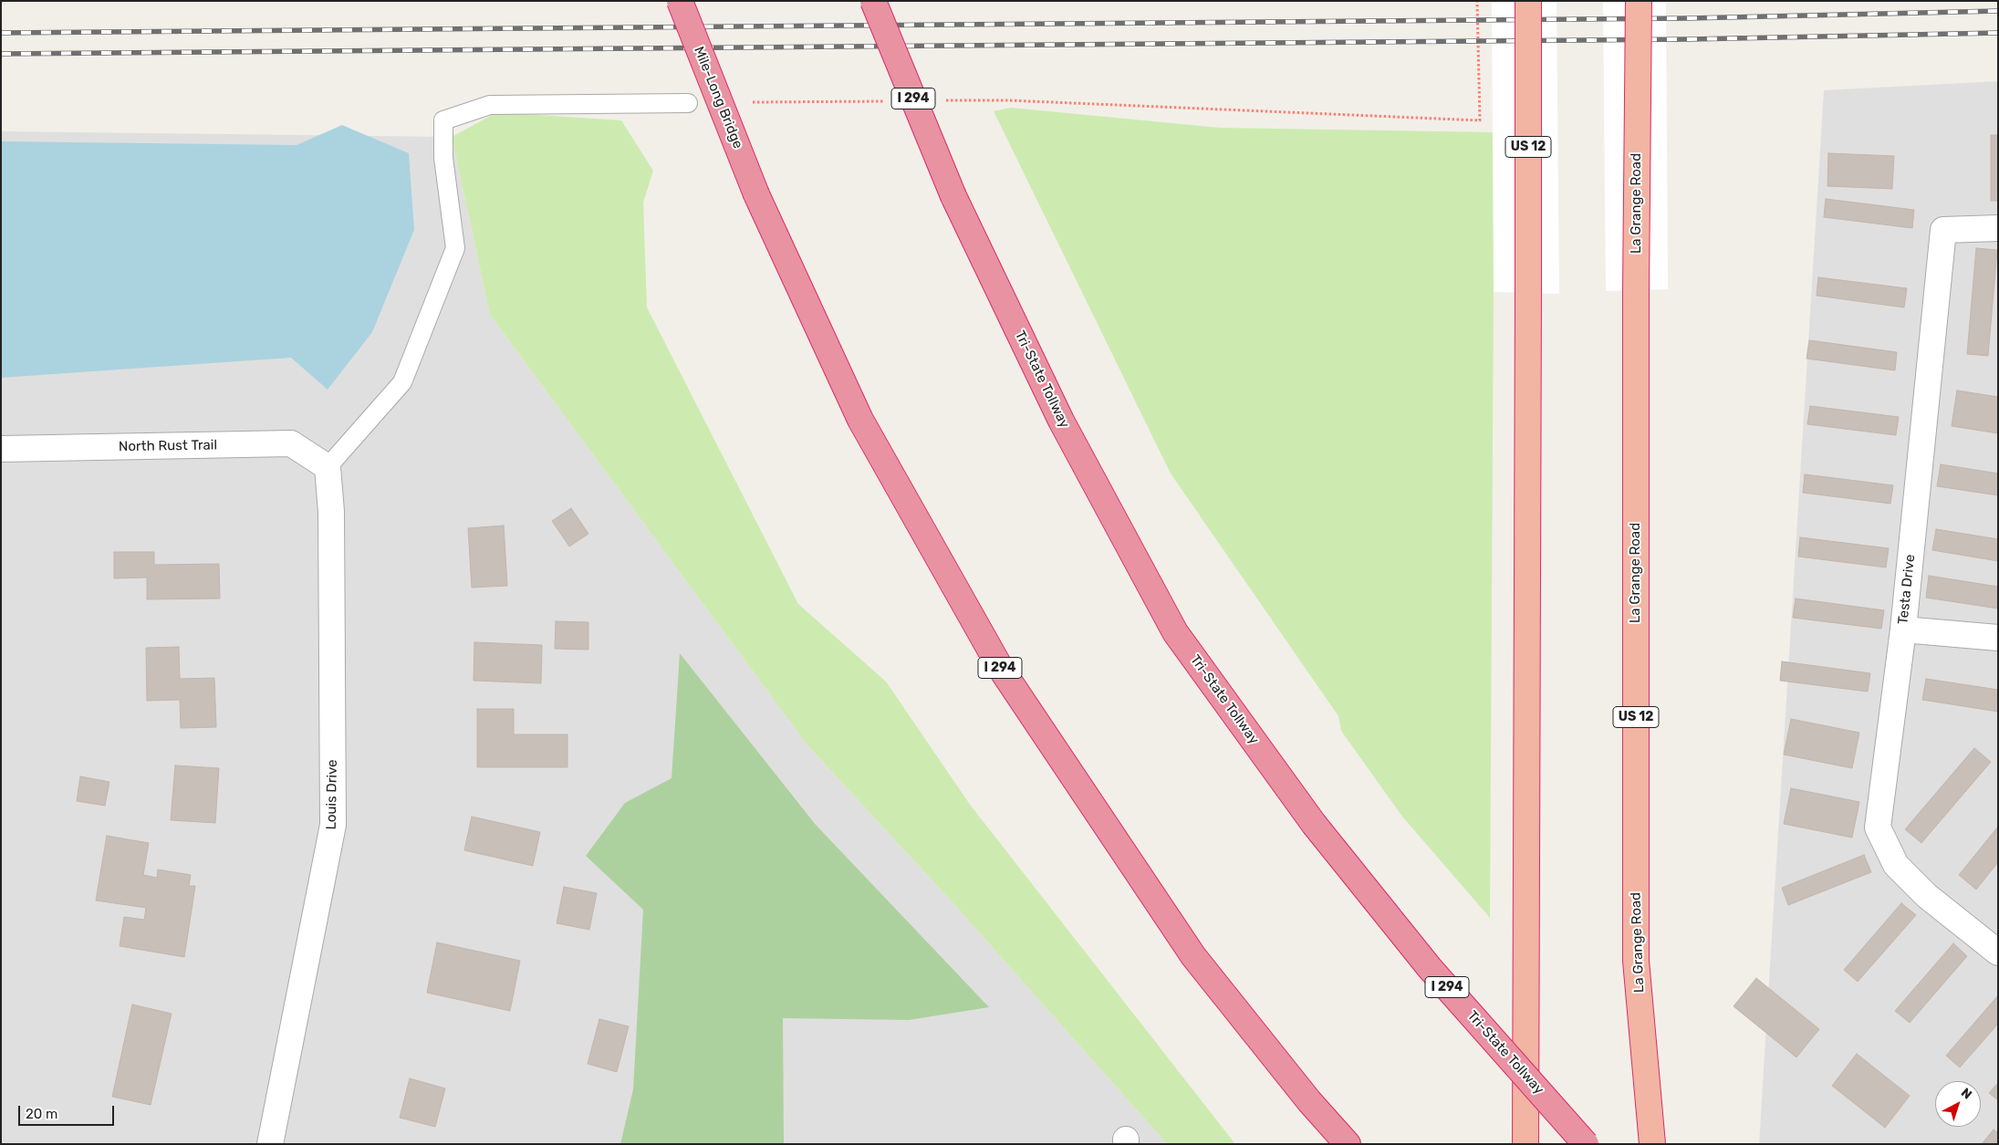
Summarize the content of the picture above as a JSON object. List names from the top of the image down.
{
  "streets": {
    "highway": [
      "Mile-Long Bridge",
      "I 294",
      "US 12",
      "La Grange Road",
      "Tri-State Tollway"
    ],
    "street": ["North Rust Trail", "Testa Drive", "Louis Drive"]
  },
  "crossings": [
    ["North Rust Trail", "Louis Drive"]
  ],
  "scale_bar": "20 m",
  "north": "top right"
}
